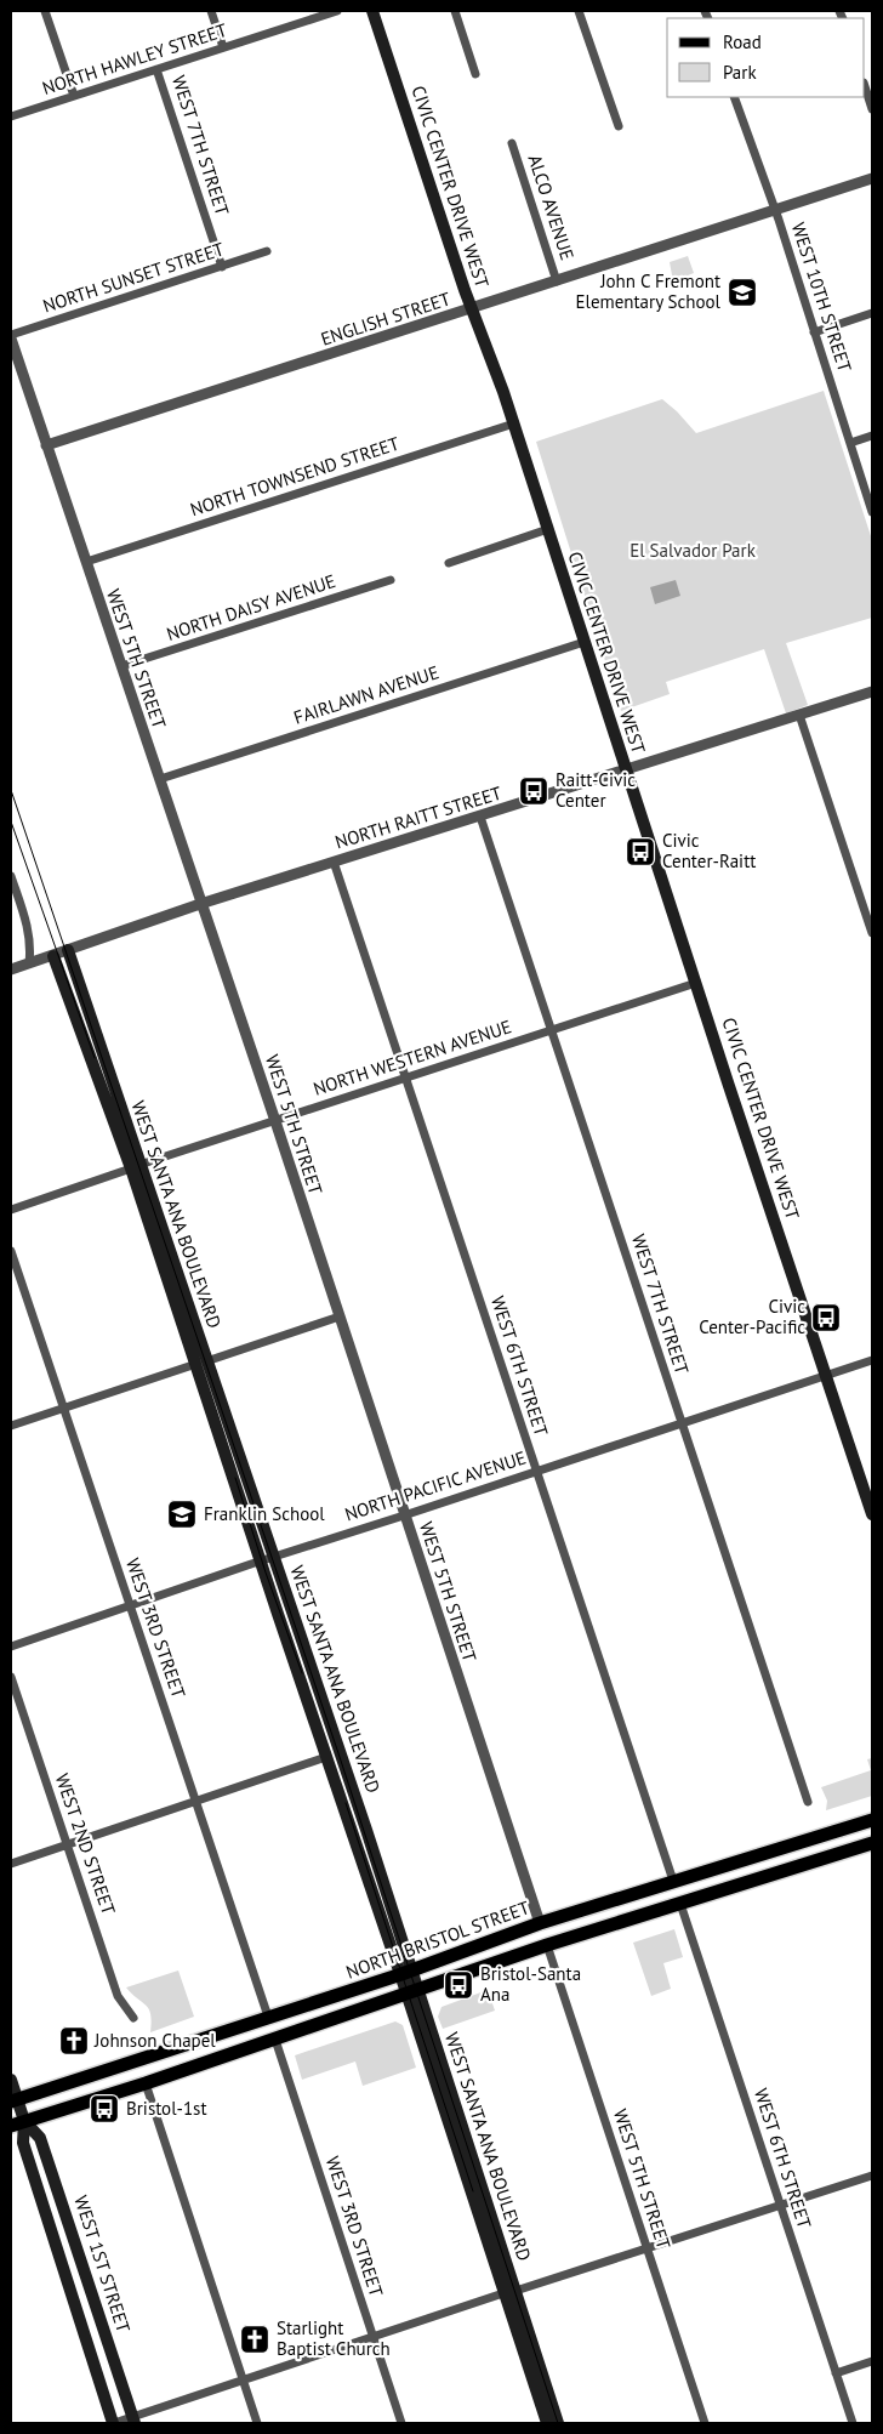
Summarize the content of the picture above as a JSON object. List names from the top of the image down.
{
  "streets": {
    "main road": [
      "CIVIC CENTER DRIVE WEST",
      "WEST SANTA ANA BOULEVARD",
      "NORTH BRISTOL STREET",
      "WEST 1ST STREET"
    ],
    "street": [
      "NORTH HAWLEY STREET",
      "WEST 7TH STREET",
      "ALCO AVENUE",
      "NORTH SUNSET STREET",
      "WEST 10TH STREET",
      "ENGLISH STREET",
      "NORTH TOWNSEND STREET",
      "NORTH DAISY AVENUE",
      "WEST 5TH STREET",
      "FAIRLAWN AVENUE",
      "NORTH RAITT STREET",
      "NORTH WESTERN AVENUE",
      "WEST 6TH STREET",
      "NORTH PACIFIC AVENUE",
      "WEST 3RD STREET",
      "WEST 2ND STREET"
    ]
  },
  "crossings": [
    ["NORTH HAWLEY STREET", "WEST 7TH STREET"],
    ["WEST 7TH STREET", "NORTH SUNSET STREET"],
    ["WEST 7TH STREET", "NORTH RAITT STREET"],
    ["WEST 7TH STREET", "NORTH WESTERN AVENUE"],
    ["WEST 7TH STREET", "NORTH PACIFIC AVENUE"],
    ["CIVIC CENTER DRIVE WEST", "ENGLISH STREET"],
    ["CIVIC CENTER DRIVE WEST", "NORTH TOWNSEND STREET"],
    ["CIVIC CENTER DRIVE WEST", "FAIRLAWN AVENUE"],
    ["CIVIC CENTER DRIVE WEST", "NORTH RAITT STREET"],
    ["CIVIC CENTER DRIVE WEST", "NORTH WESTERN AVENUE"],
    ["CIVIC CENTER DRIVE WEST", "NORTH PACIFIC AVENUE"],
    ["ALCO AVENUE", "ENGLISH STREET"],
    ["NORTH SUNSET STREET", "WEST 5TH STREET"],
    ["WEST 10TH STREET", "ENGLISH STREET"],
    ["ENGLISH STREET", "WEST 5TH STREET"],
    ["NORTH TOWNSEND STREET", "WEST 5TH STREET"],
    ["NORTH DAISY AVENUE", "WEST 5TH STREET"],
    ["WEST 5TH STREET", "FAIRLAWN AVENUE"],
    ["WEST 5TH STREET", "NORTH RAITT STREET"],
    ["WEST 5TH STREET", "NORTH WESTERN AVENUE"],
    ["WEST 5TH STREET", "NORTH PACIFIC AVENUE"],
    ["WEST 5TH STREET", "NORTH BRISTOL STREET"],
    ["NORTH RAITT STREET", "WEST SANTA ANA BOULEVARD"],
    ["NORTH RAITT STREET", "WEST 6TH STREET"],
    ["NORTH WESTERN AVENUE", "WEST SANTA ANA BOULEVARD"],
    ["NORTH WESTERN AVENUE", "WEST 6TH STREET"],
    ["WEST SANTA ANA BOULEVARD", "NORTH PACIFIC AVENUE"],
    ["WEST SANTA ANA BOULEVARD", "NORTH BRISTOL STREET"],
    ["WEST 6TH STREET", "NORTH PACIFIC AVENUE"],
    ["WEST 6TH STREET", "NORTH BRISTOL STREET"],
    ["NORTH PACIFIC AVENUE", "WEST 3RD STREET"],
    ["WEST 3RD STREET", "NORTH BRISTOL STREET"],
    ["NORTH BRISTOL STREET", "WEST 1ST STREET"]
  ],
  "parks": ["El Salvador Park"],
  "places": {
    "school or university": ["John C Fremont Elementary School", "Franklin School"],
    "bus stop": [
      "Raitt-Civic Center",
      "Civic Center-Raitt",
      "Civic Center-Pacific",
      "Bristol-Santa Ana",
      "Bristol-1st"
    ],
    "church": ["Johnson Chapel", "Starlight Baptist Church"]
  },
  "legend": ["Road", "Park"]
}
